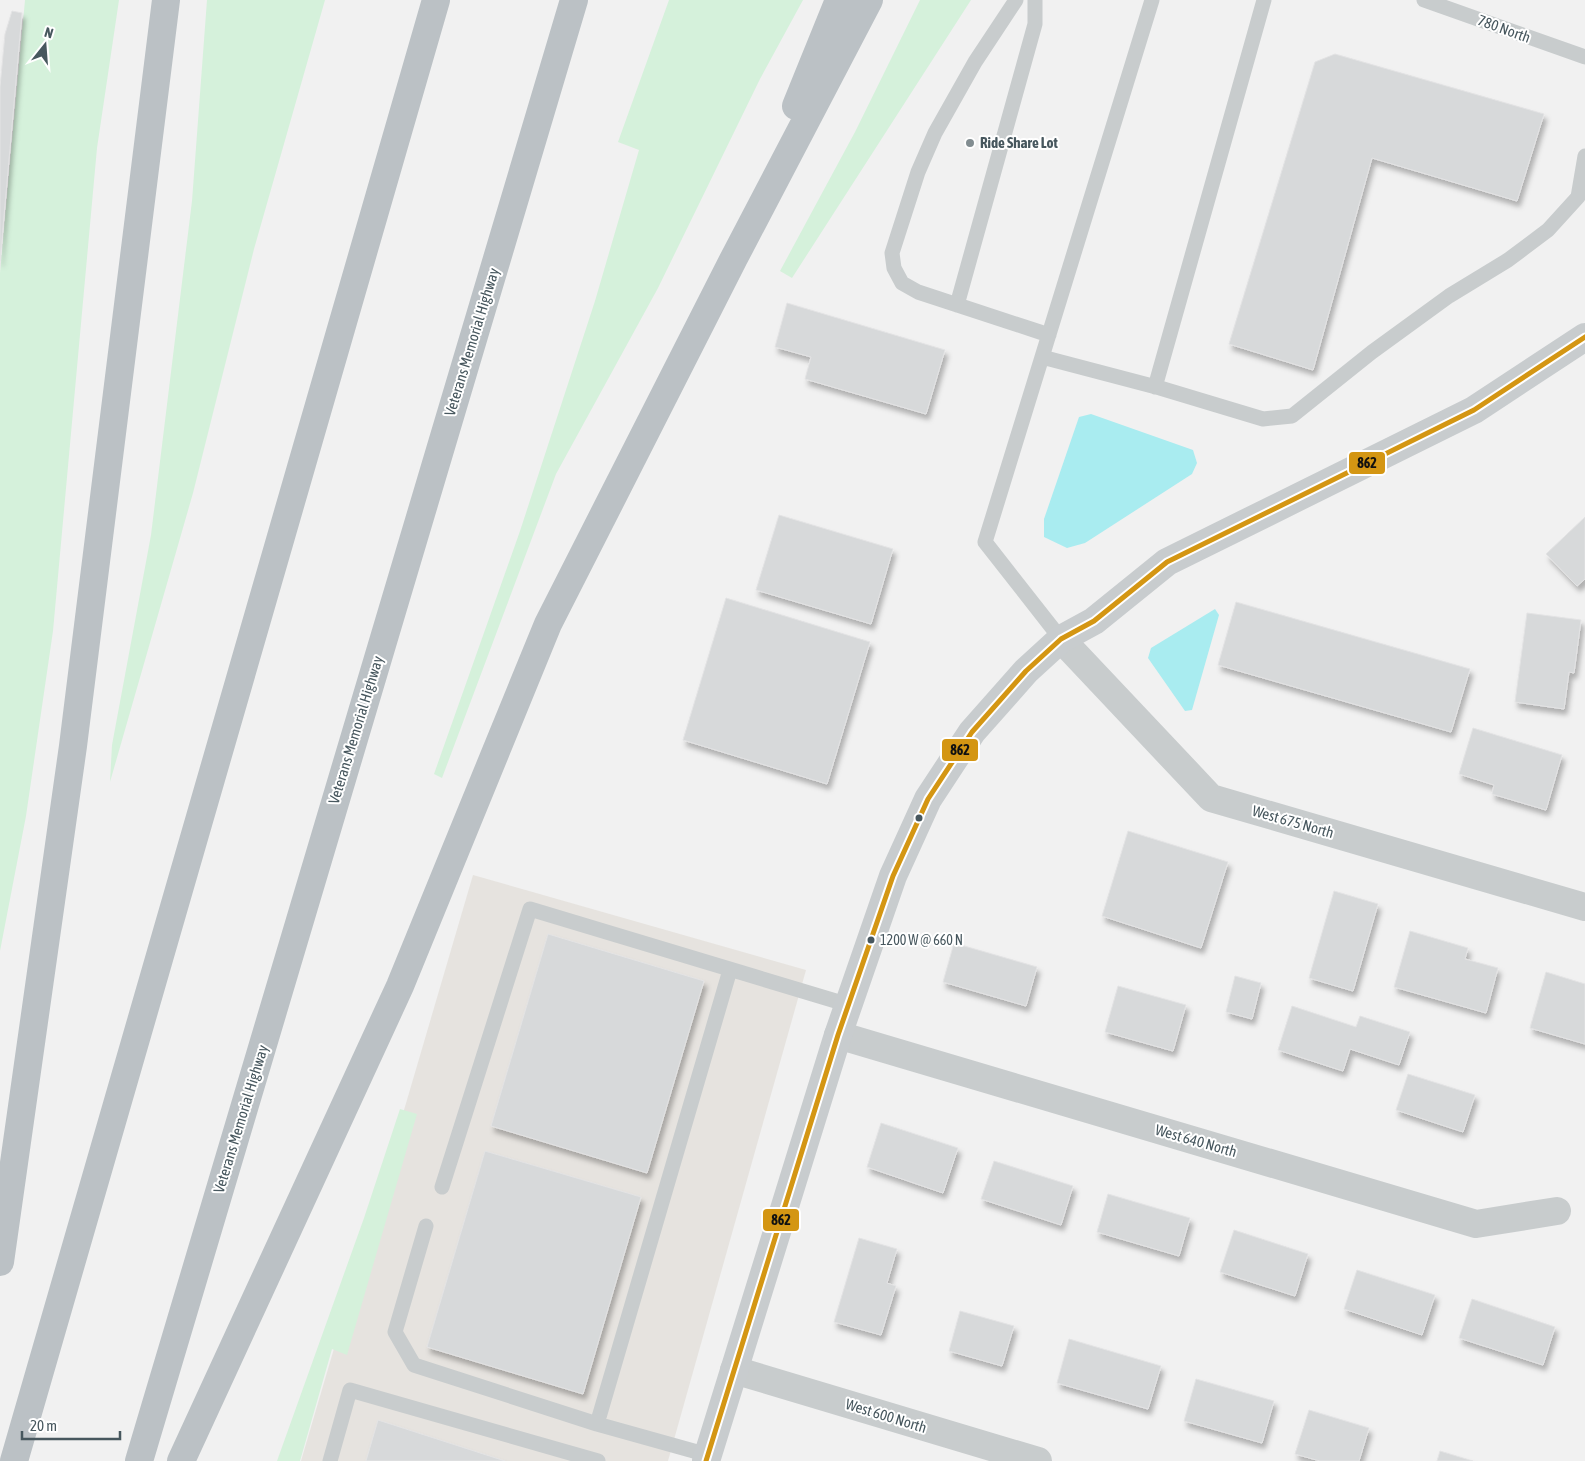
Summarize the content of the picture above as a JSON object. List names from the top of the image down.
{
  "streets": {
    "highway": ["Veterans Memorial Highway"],
    "street": ["West 675 North", "West 640 North", "West 600 North"],
    "lane": ["780 North"]
  },
  "places": ["Ride Share Lot", "1200 W @ 660 N"],
  "lines": ["transit line 862"],
  "scale_bar": "20 m",
  "north": "top"
}
